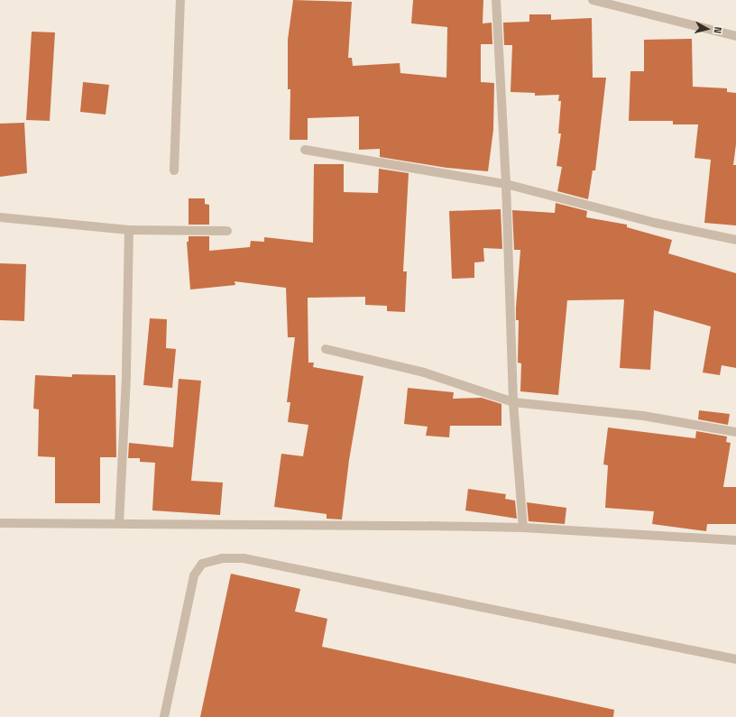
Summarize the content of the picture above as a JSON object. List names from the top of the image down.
{
  "north": "right"
}
